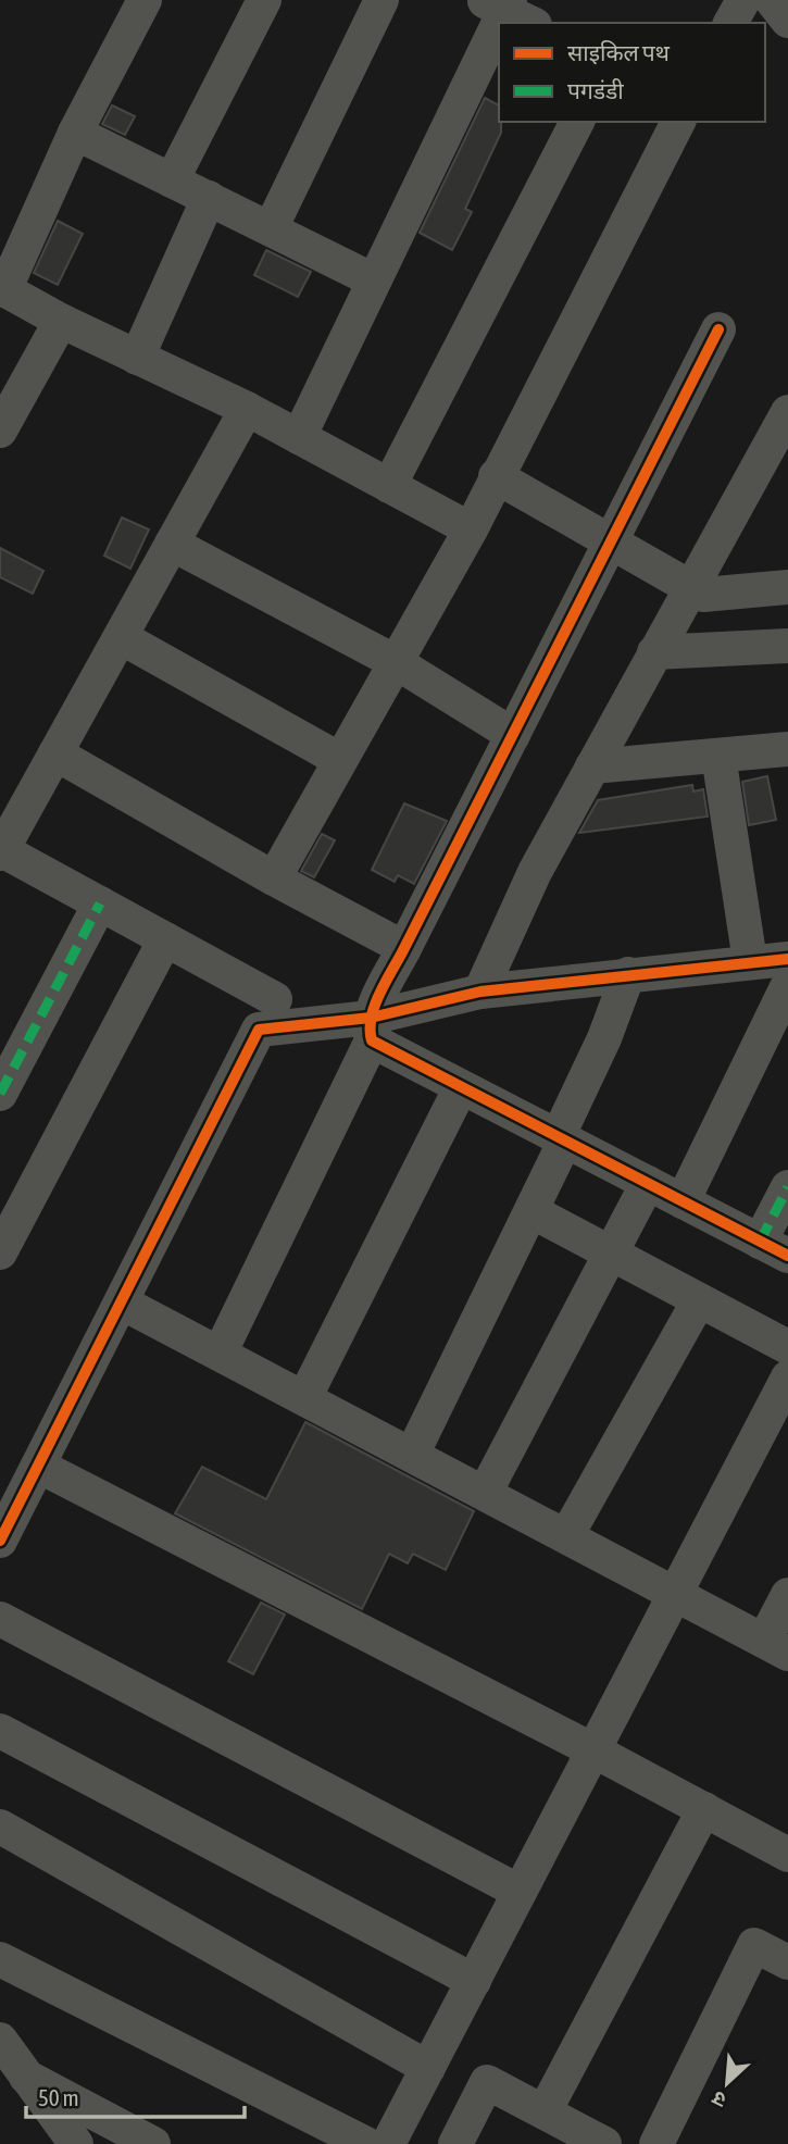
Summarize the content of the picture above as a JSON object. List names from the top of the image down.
{
  "legend": ["साइकिल पथ", "पगडंडी"],
  "scale_bar": "50 m",
  "north": "bottom left"
}
